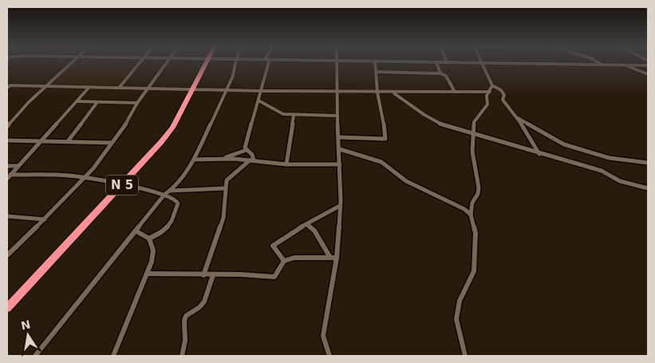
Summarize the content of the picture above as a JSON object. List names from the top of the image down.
{
  "streets": {
    "highway": ["N 5"]
  },
  "north": "top"
}
